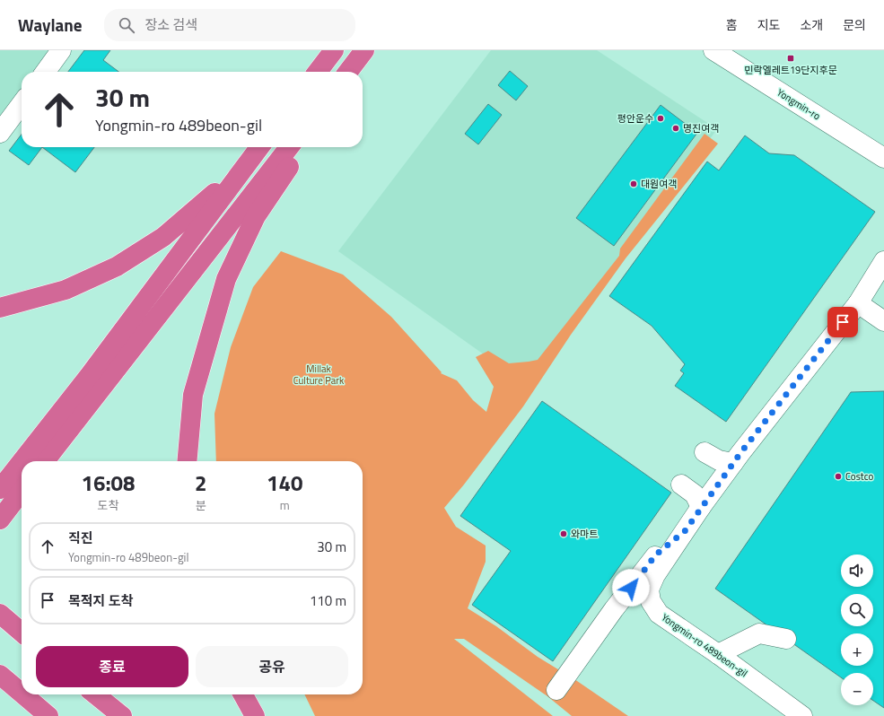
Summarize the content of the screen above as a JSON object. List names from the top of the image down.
{
  "streets": {
    "street": ["Yongmin-ro", "Yongmin-ro 489beon-gil"]
  },
  "parks": ["Millak Culture Park"],
  "places": {
    "transit": ["민락엘레트19단지후문"],
    "other": [
      "평안운수",
      "명진여객",
      "대원여객",
      "Costco",
      "와마트"
    ]
  },
  "page": {
    "header": "Waylane",
    "search": "장소 검색",
    "nav": [
      "홈",
      "지도",
      "소개",
      "문의"
    ],
    "turn": ["30 m", "Yongmin-ro 489beon-gil"],
    "eta": [
      "16:08",
      "도착",
      "2",
      "분",
      "140",
      "m"
    ],
    "list": [
      {
        "name": "직진",
        "note": "Yongmin-ro 489beon-gil",
        "value": "30 m"
      },
      {
        "name": "목적지 도착",
        "value": "110 m"
      }
    ],
    "map_buttons": ["+", "−"],
    "buttons": ["종료", "공유"]
  }
}
